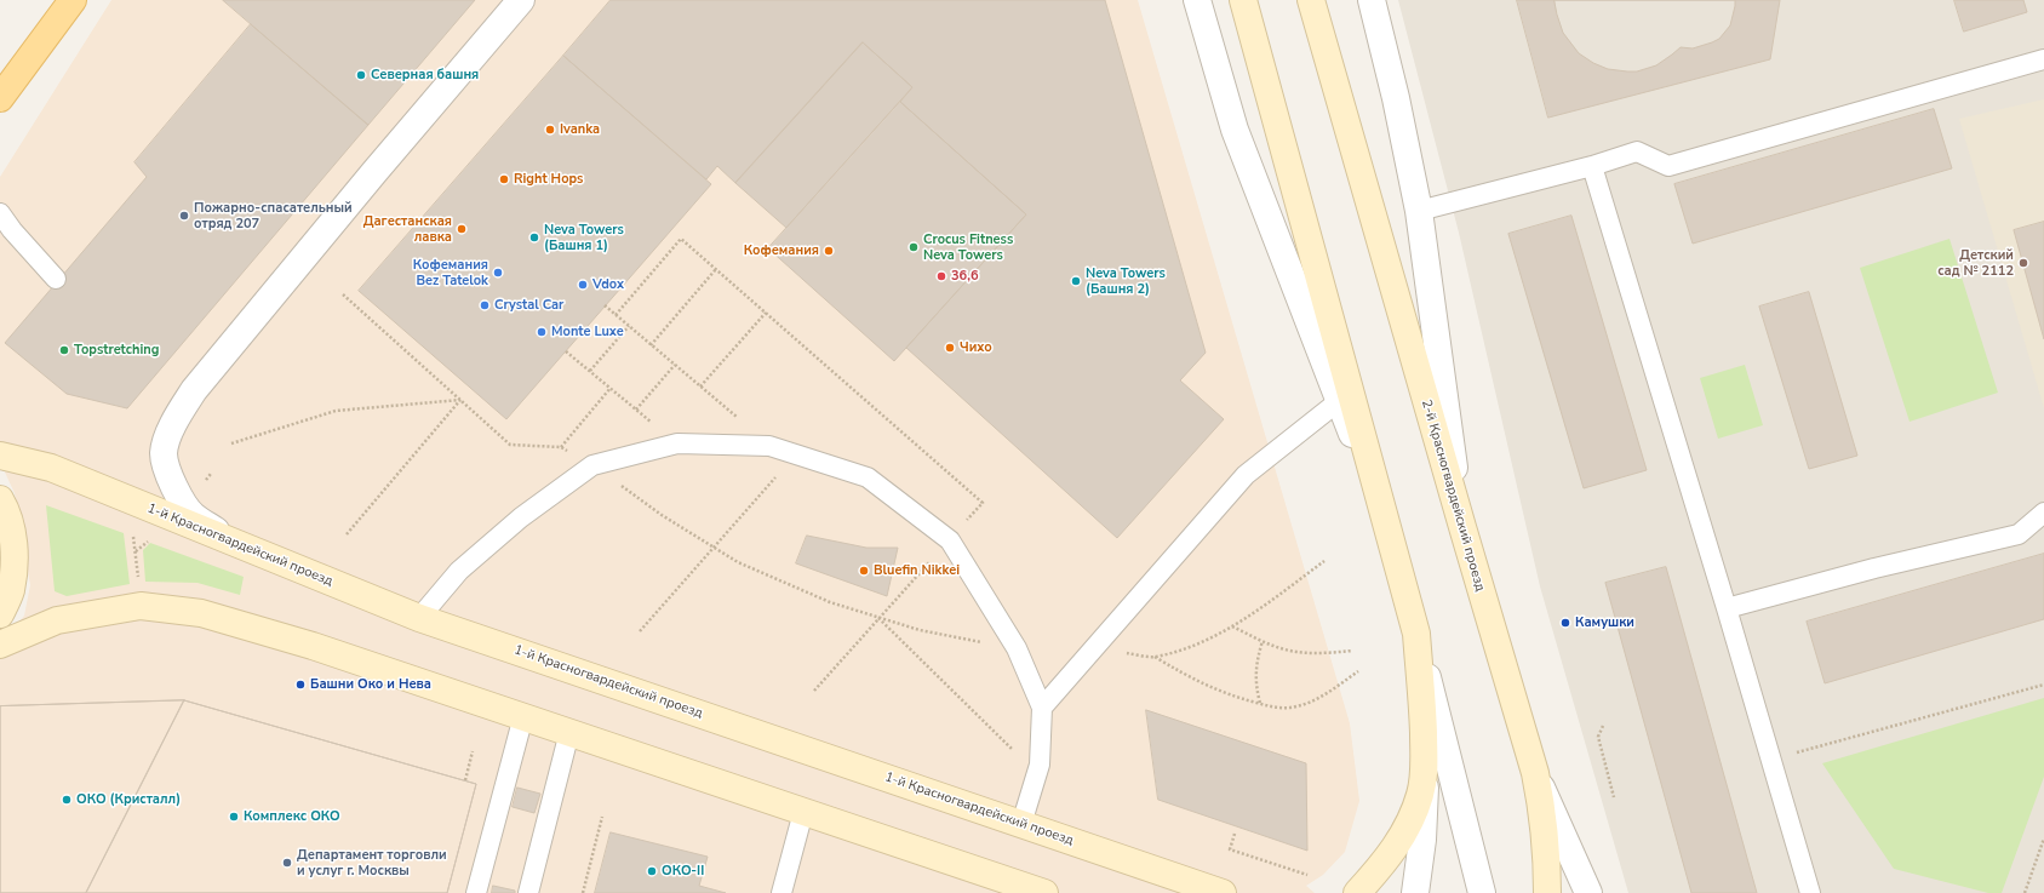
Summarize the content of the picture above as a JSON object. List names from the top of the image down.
{
  "streets": {
    "main road": ["2-й Красногвардейский проезд", "1-й Красногвардейский проезд"]
  },
  "places": [
    "Северная башня",
    "Ivanka",
    "Right Hops",
    "Пожарно-спасательный отряд 207",
    "Дагестанская лавка",
    "Neva Towers (Башня 1)",
    "Crocus Fitness Neva Towers",
    "Кофемания",
    "Детский сад № 2112",
    "Кофемания Bez Tatelok",
    "36,6",
    "Neva Towers (Башня 2)",
    "Vdox",
    "Crystal Car",
    "Monte Luxe",
    "Чихо",
    "Topstretching",
    "Bluefin Nikkei",
    "Камушки",
    "Башни Око и Нева",
    "ОКО (Кристалл)",
    "Комплекс ОКО",
    "Департамент торговли и услуг г. Москвы",
    "ОКО-II"
  ]
}
